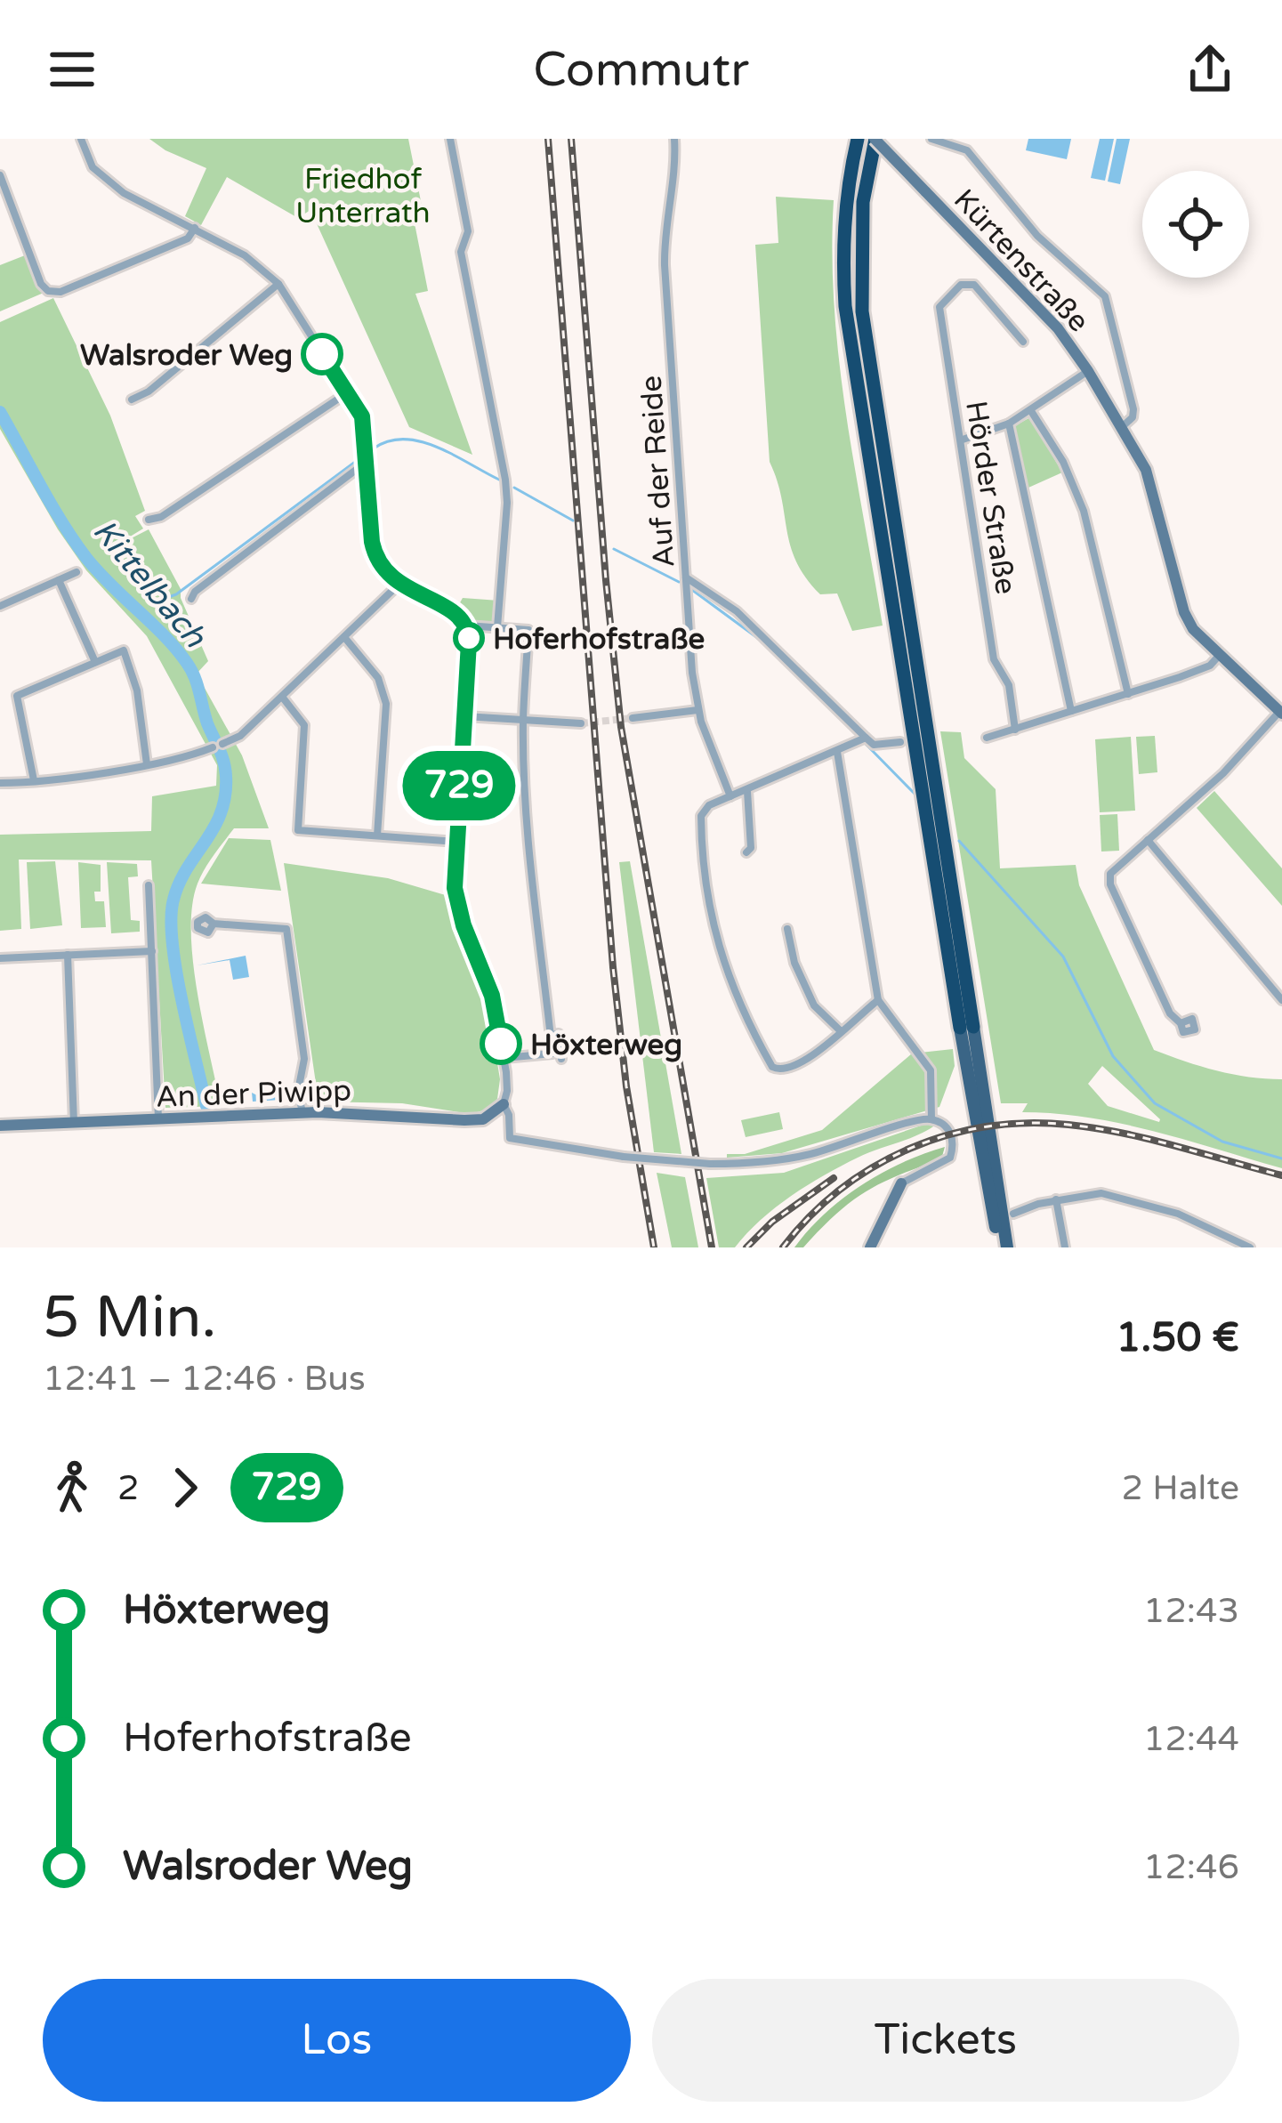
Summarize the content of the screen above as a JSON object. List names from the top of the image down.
{
  "streets": {
    "main road": ["Kürtenstraße", "An der Piwipp"],
    "street": ["Auf der Reide", "Hörder Straße"]
  },
  "water": ["Kittelbach"],
  "parks": ["Friedhof Unterrath"],
  "places": ["Walsroder Weg", "Hoferhofstraße", "Höxterweg"],
  "lines": ["bus line 729"],
  "page": {
    "header": "Commutr",
    "on_map": "729",
    "heading": ["5 Min.", "12:41 – 12:46 · Bus", "1.50 €"],
    "legs": ["2", "729", "2 Halte"],
    "list": [
      {
        "name": "Höxterweg",
        "value": "12:43"
      },
      {
        "name": "Hoferhofstraße",
        "value": "12:44"
      },
      {
        "name": "Walsroder Weg",
        "value": "12:46"
      }
    ],
    "buttons": ["Los", "Tickets"]
  }
}
